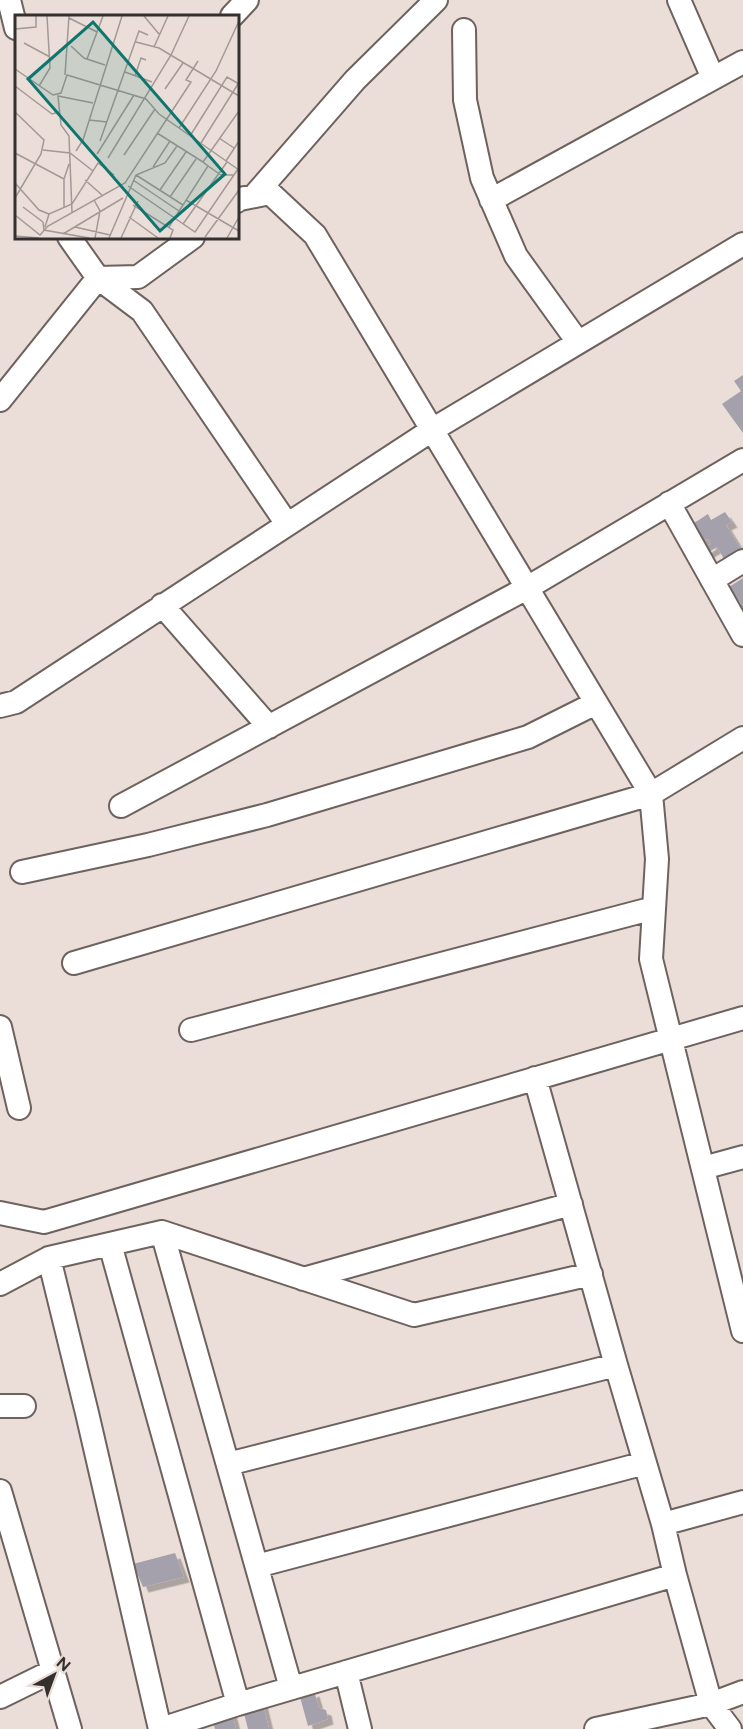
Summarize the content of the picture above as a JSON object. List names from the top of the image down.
{
  "north": "top right"
}
